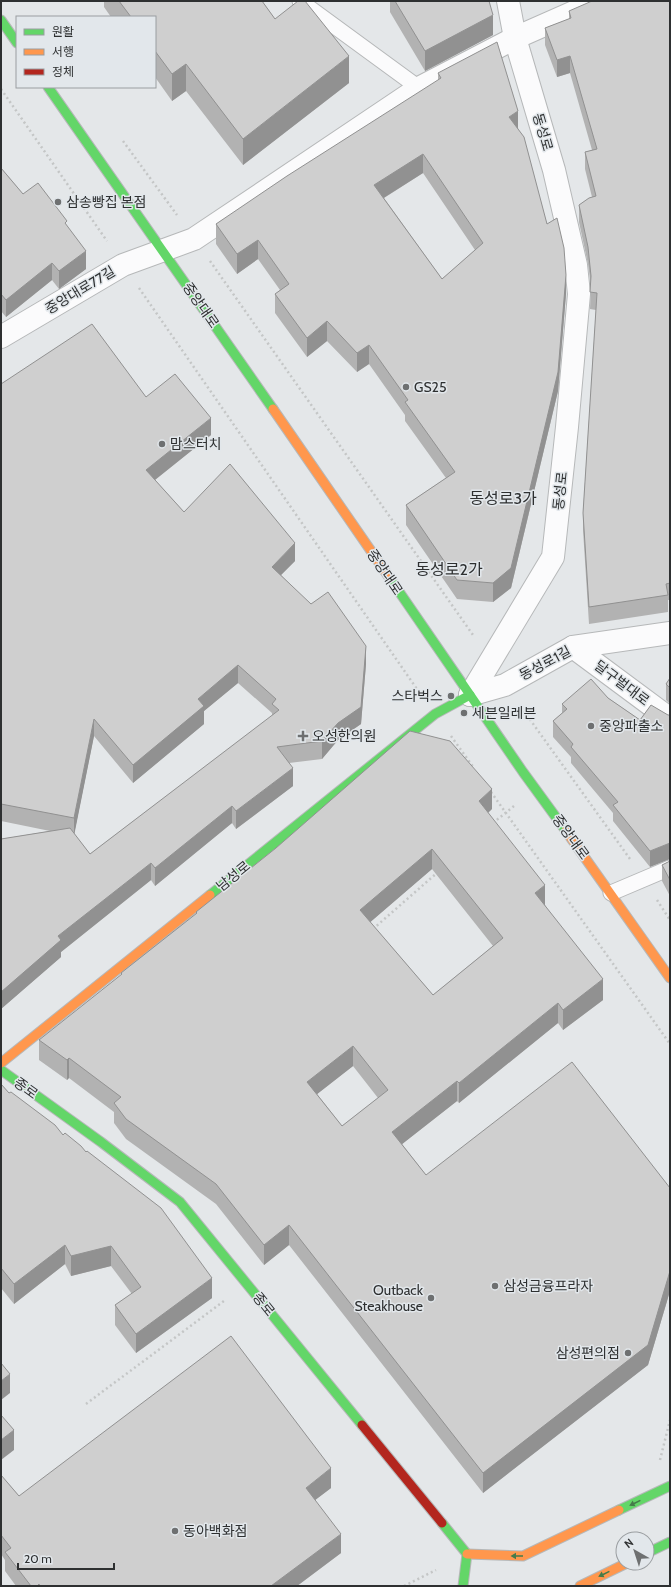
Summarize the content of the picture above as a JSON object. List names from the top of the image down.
{
  "streets": {
    "main road": ["중앙대로", "남성로", "종로"],
    "street": [
      "동성로",
      "중앙대로77길",
      "동성로1길",
      "달구벌대로"
    ]
  },
  "crossings": [
    ["동성로", "중앙대로"],
    ["동성로", "동성로1길"],
    ["동성로", "남성로"],
    ["중앙대로77길", "중앙대로"],
    ["중앙대로", "동성로1길"],
    ["중앙대로", "남성로"],
    ["동성로1길", "달구벌대로"],
    ["동성로1길", "남성로"]
  ],
  "districts": ["동성로3가", "동성로2가"],
  "places": {
    "other": [
      "삼송빵집 본점",
      "GS25",
      "맘스터치",
      "스타벅스",
      "세븐일레븐",
      "중앙파출소",
      "삼성금융프라자",
      "Outback Steakhouse",
      "삼성편의점",
      "동아백화점"
    ],
    "health": ["오성한의원"]
  },
  "legend": ["원활", "서행", "정체"],
  "scale_bar": "20 m",
  "north": "top left"
}
